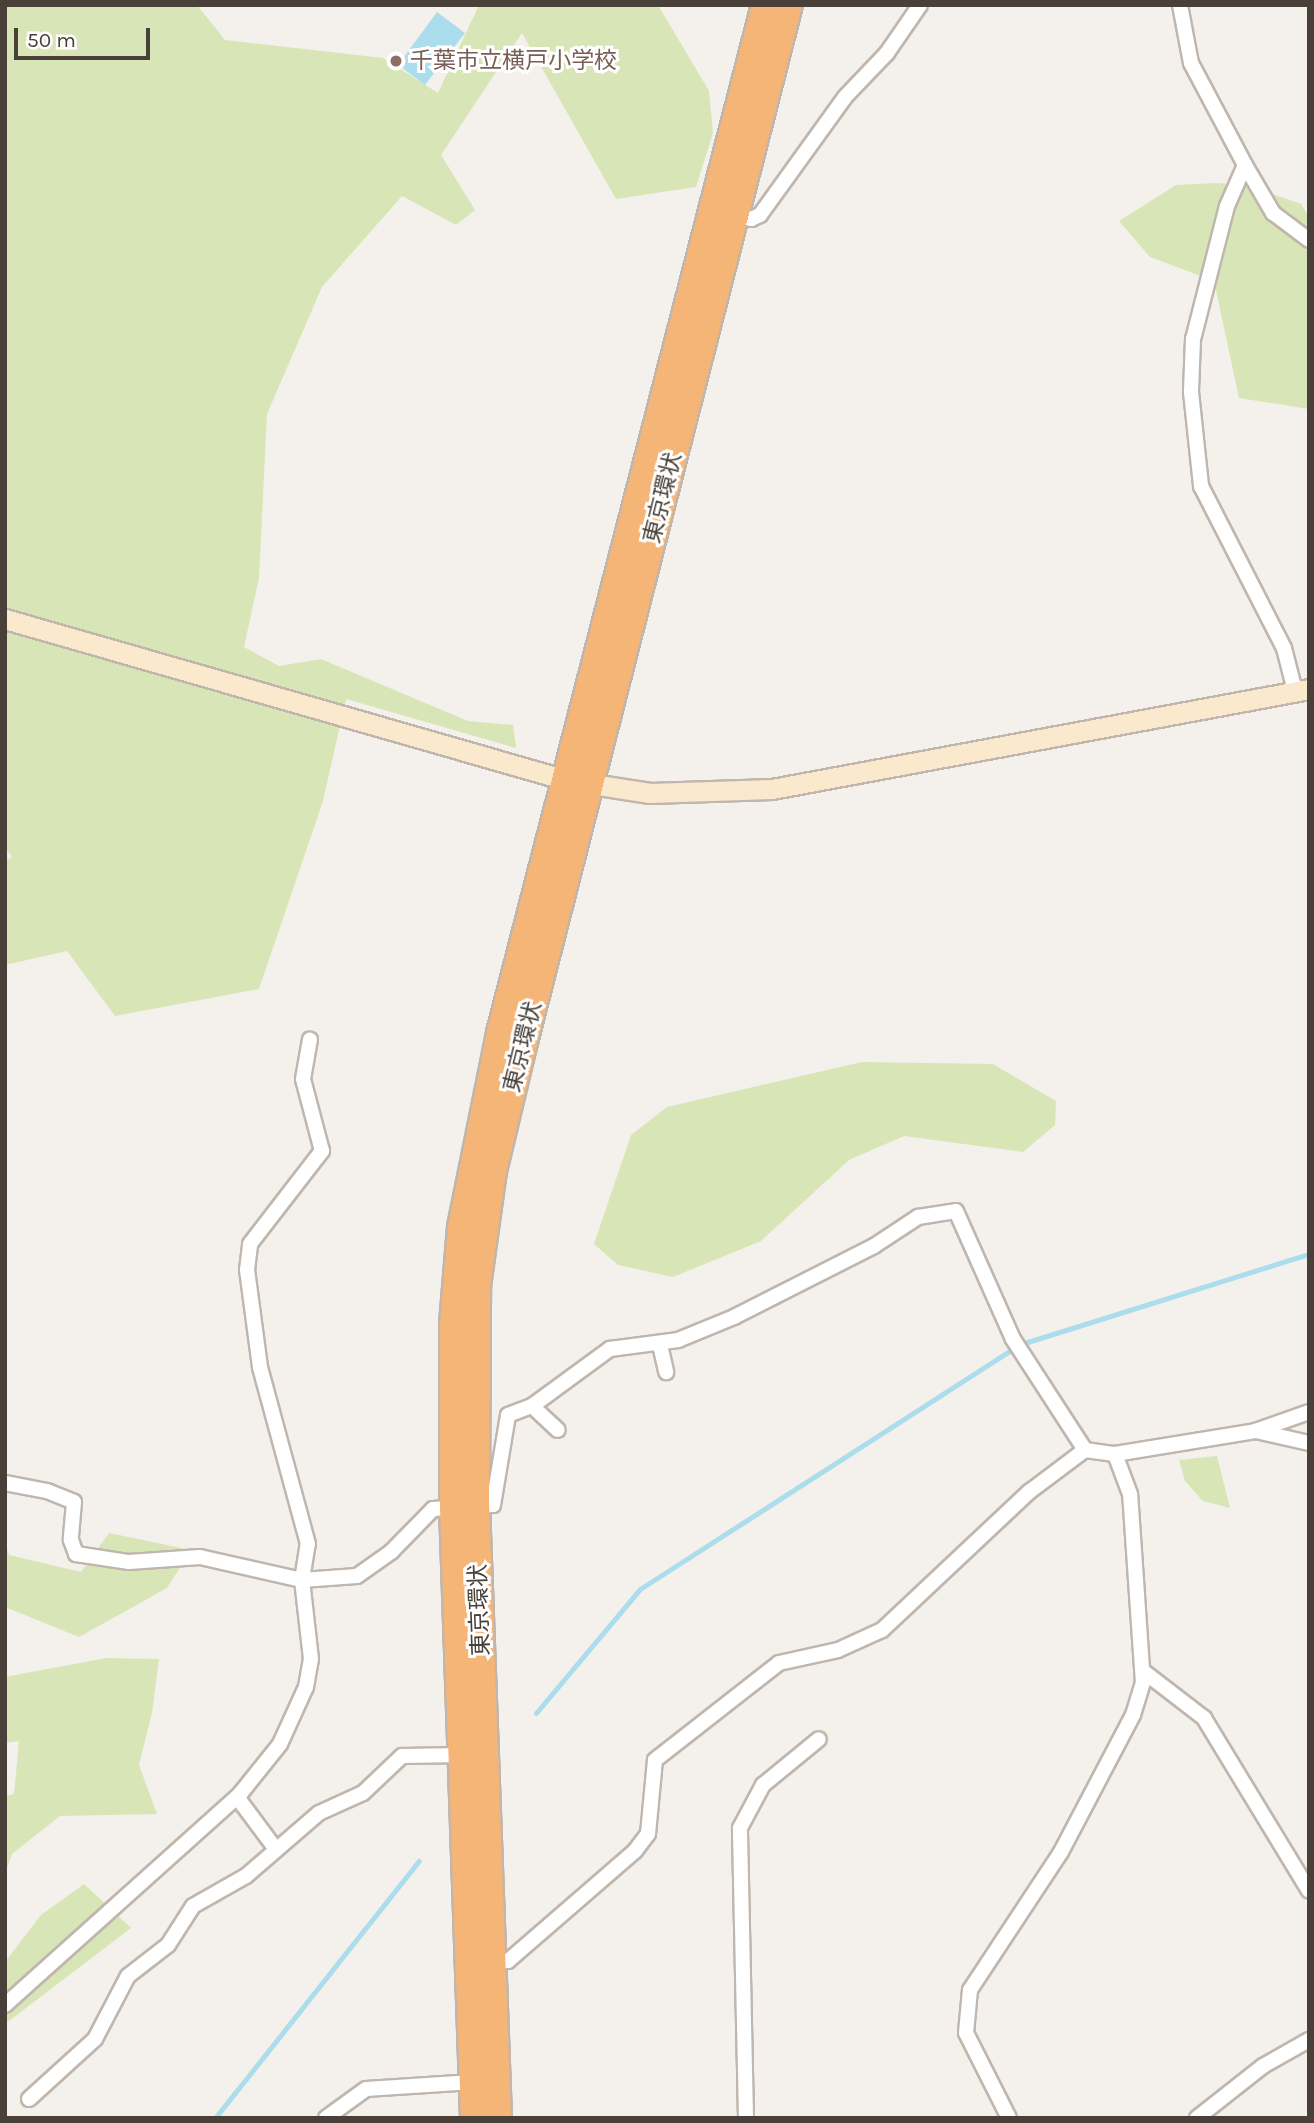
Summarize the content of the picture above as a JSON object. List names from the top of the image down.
{
  "streets": {
    "highway": ["東京環状"]
  },
  "places": ["千葉市立横戸小学校"],
  "scale_bar": "50 m"
}
